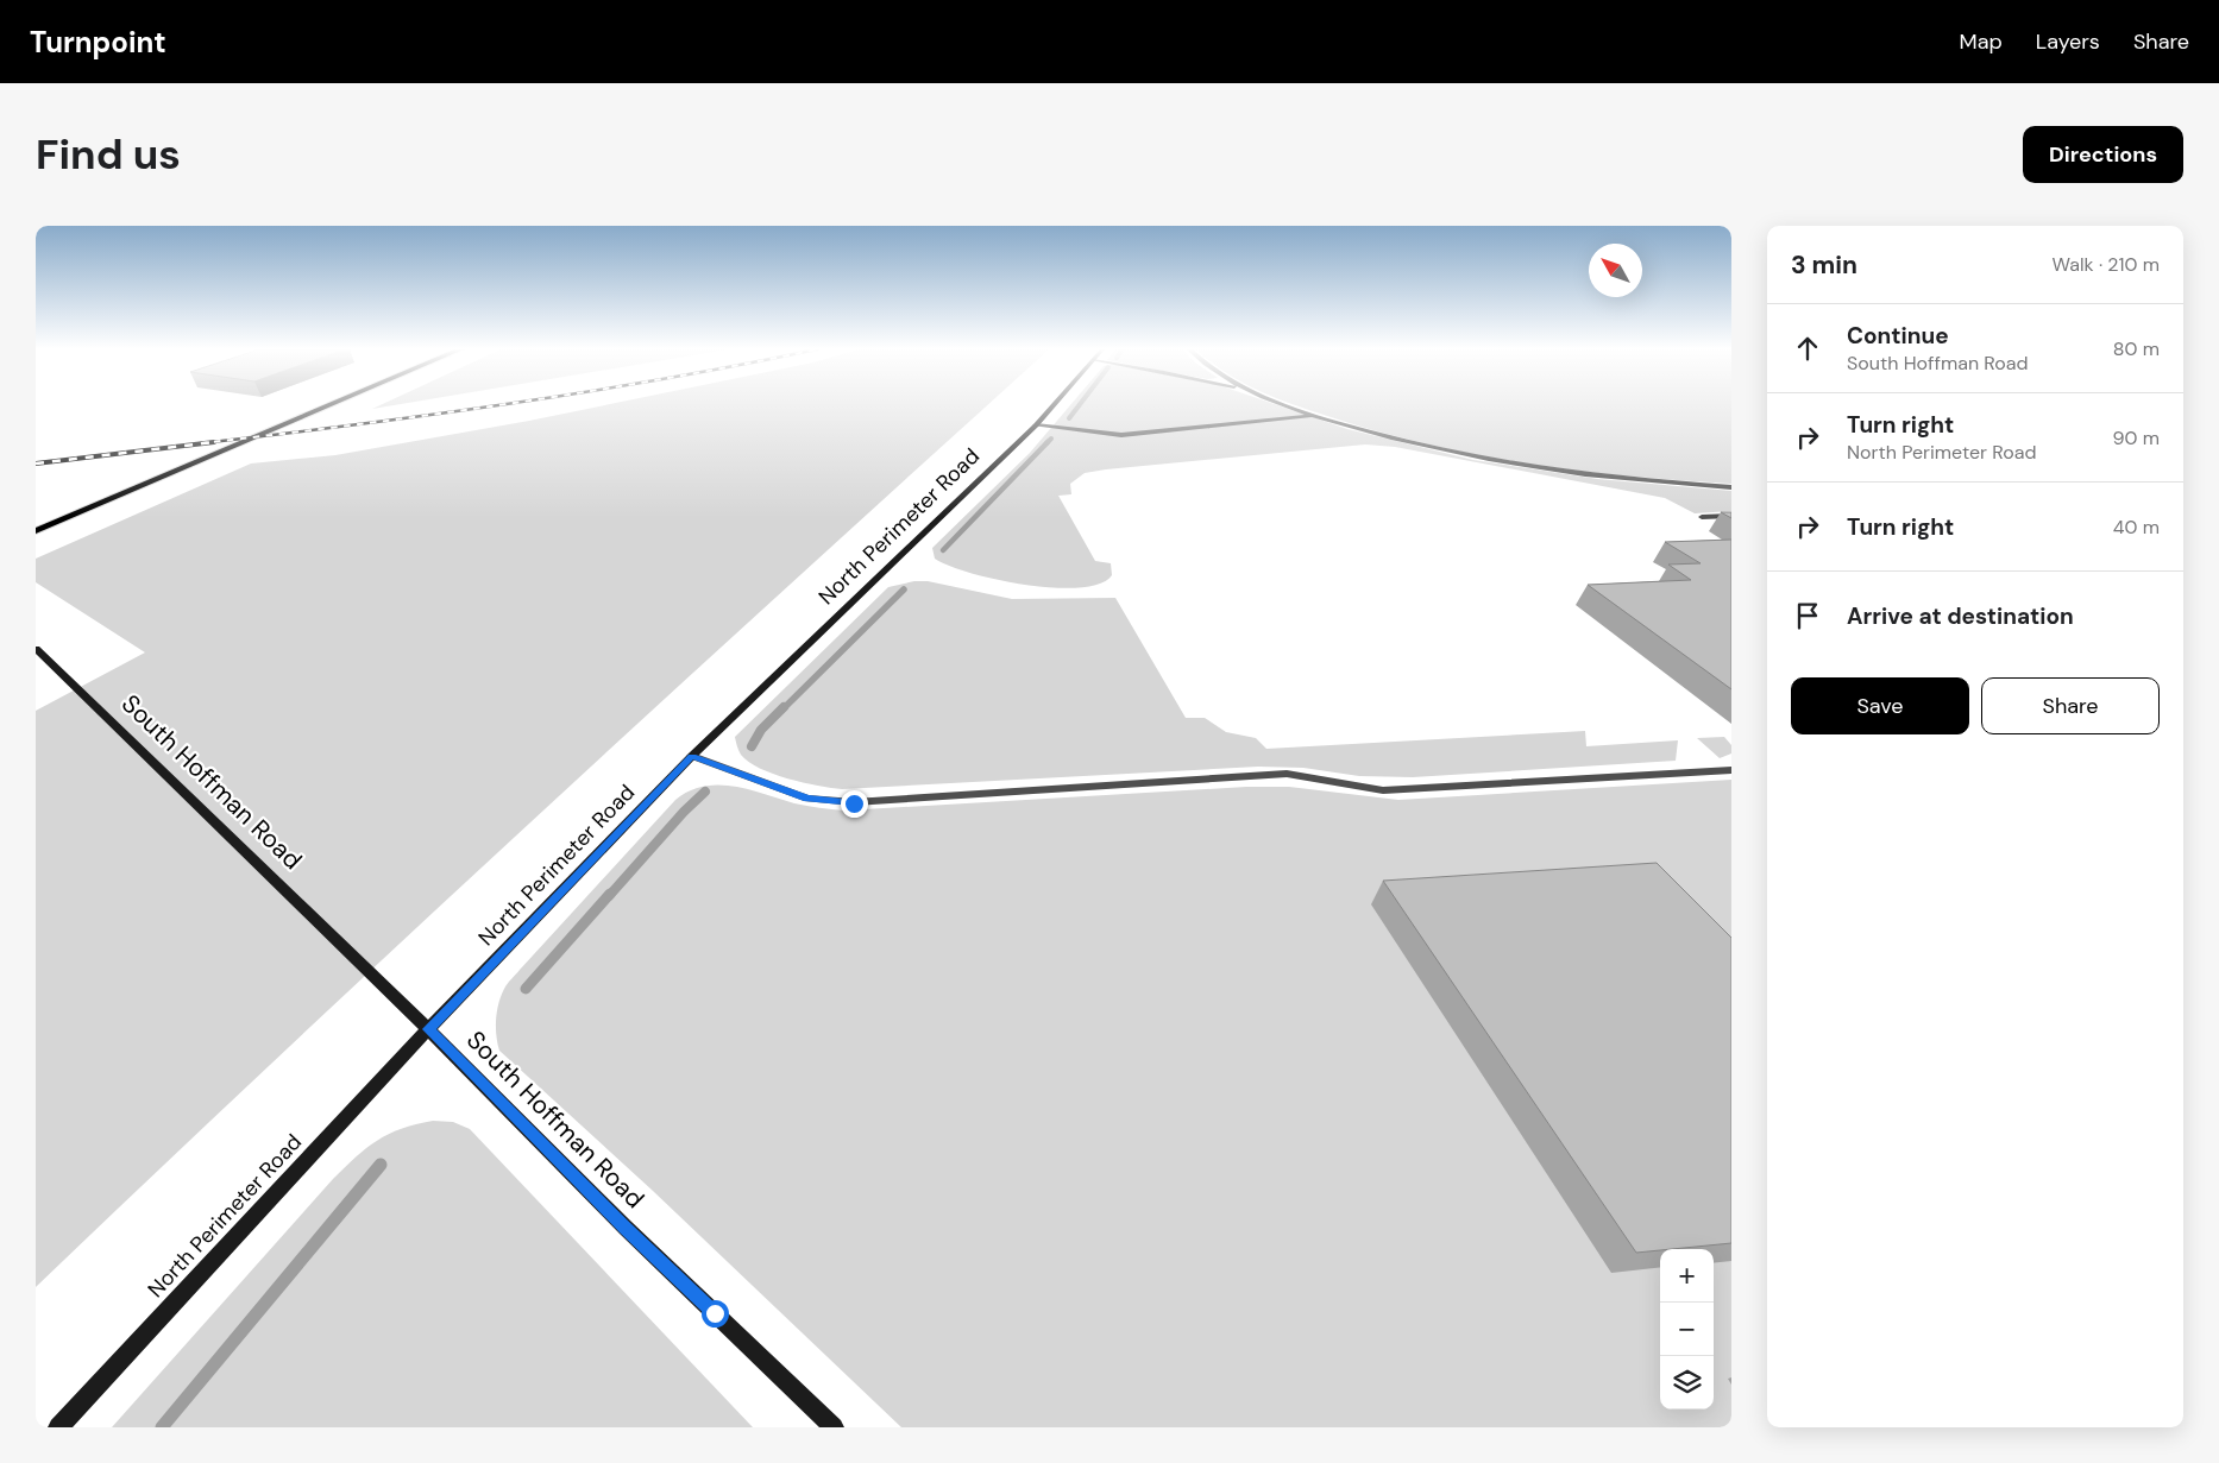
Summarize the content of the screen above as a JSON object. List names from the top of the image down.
{
  "streets": {
    "street": ["North Perimeter Road", "South Hoffman Road"]
  },
  "crossings": [
    ["North Perimeter Road", "South Hoffman Road"]
  ],
  "north": "top left",
  "page": {
    "header": "Turnpoint",
    "nav": ["Map", "Layers", "Share"],
    "buttons": [
      "Directions",
      ["Save", "Share"]
    ],
    "title": "Find us",
    "heading": ["3 min", "Walk · 210 m"],
    "list": [
      ["Continue", "South Hoffman Road", "80 m"],
      ["Turn right", "North Perimeter Road", "90 m"],
      ["Turn right", "40 m"],
      "Arrive at destination"
    ],
    "map_buttons": ["+", "−"]
  }
}
